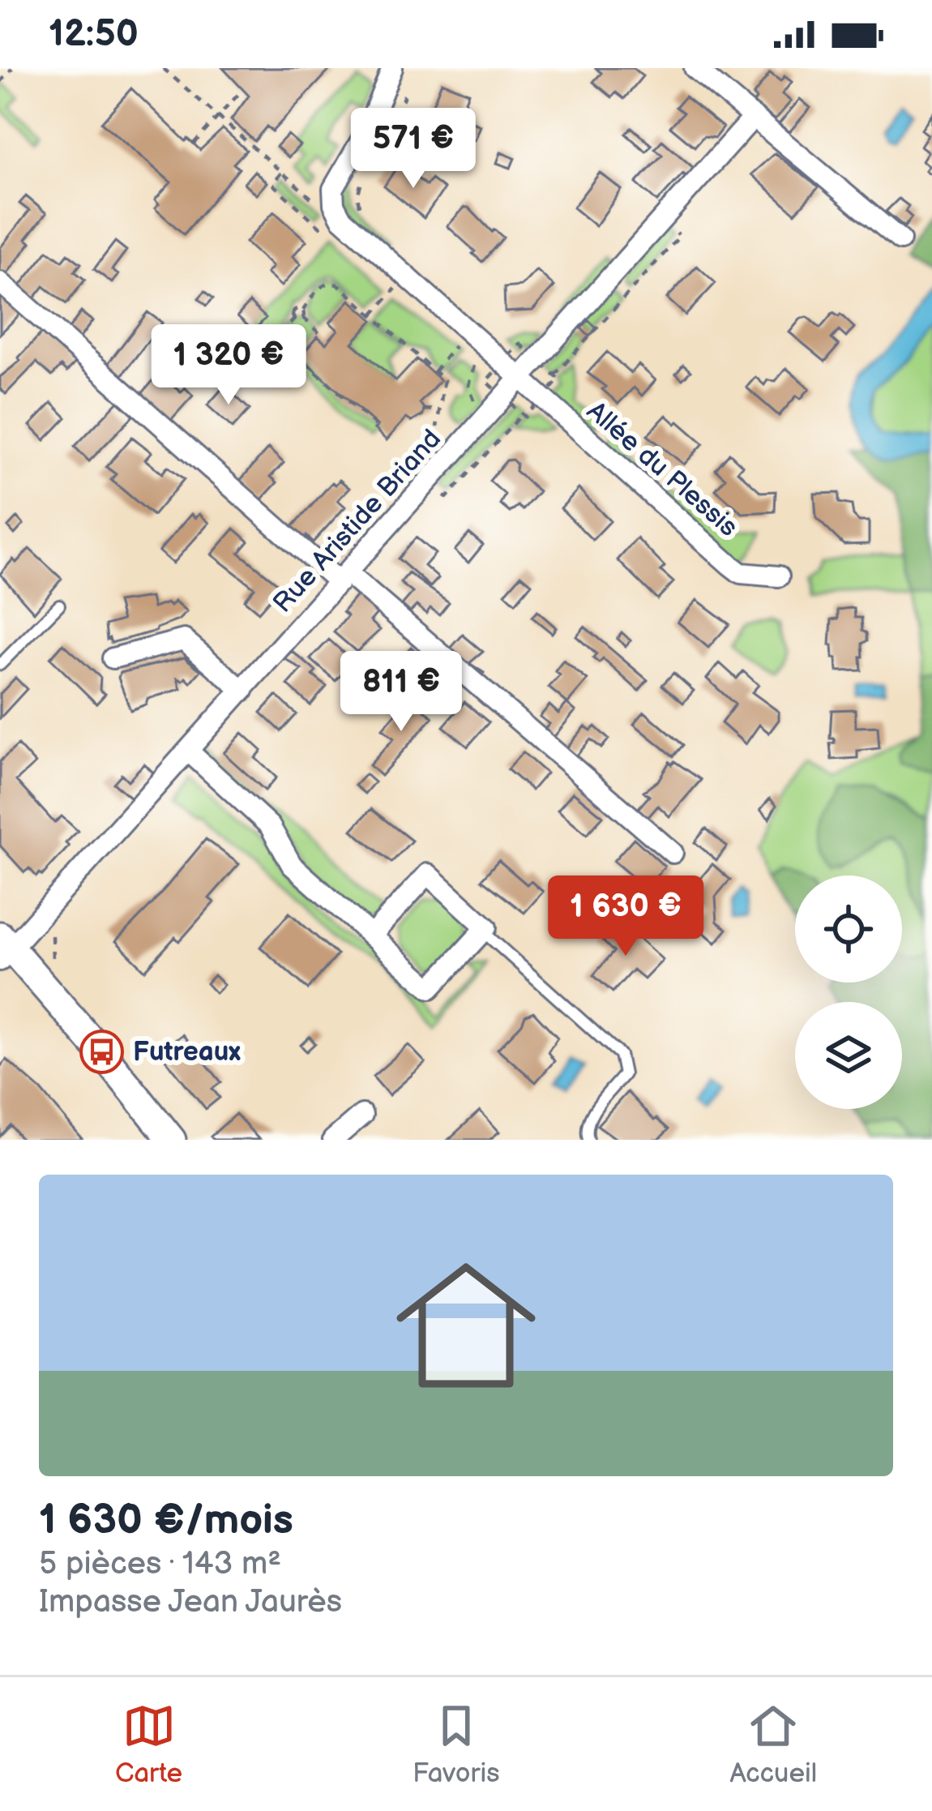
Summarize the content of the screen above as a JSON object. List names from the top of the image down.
{
  "streets": {
    "street": ["Allée du Plessis", "Rue Aristide Briand"]
  },
  "crossings": [
    ["Allée du Plessis", "Rue Aristide Briand"]
  ],
  "places": {
    "bus stop": ["Futreaux"]
  },
  "page": {
    "status": "12:50",
    "price": [
      "571 €",
      "1 320 €",
      "811 €",
      "1 630 €"
    ],
    "list": [
      {
        "name": "1 630 €/mois",
        "note": "5 pièces · 143 m² · Impasse Jean Jaurès"
      }
    ],
    "tabs": ["Carte", "Favoris", "Accueil"]
  }
}
